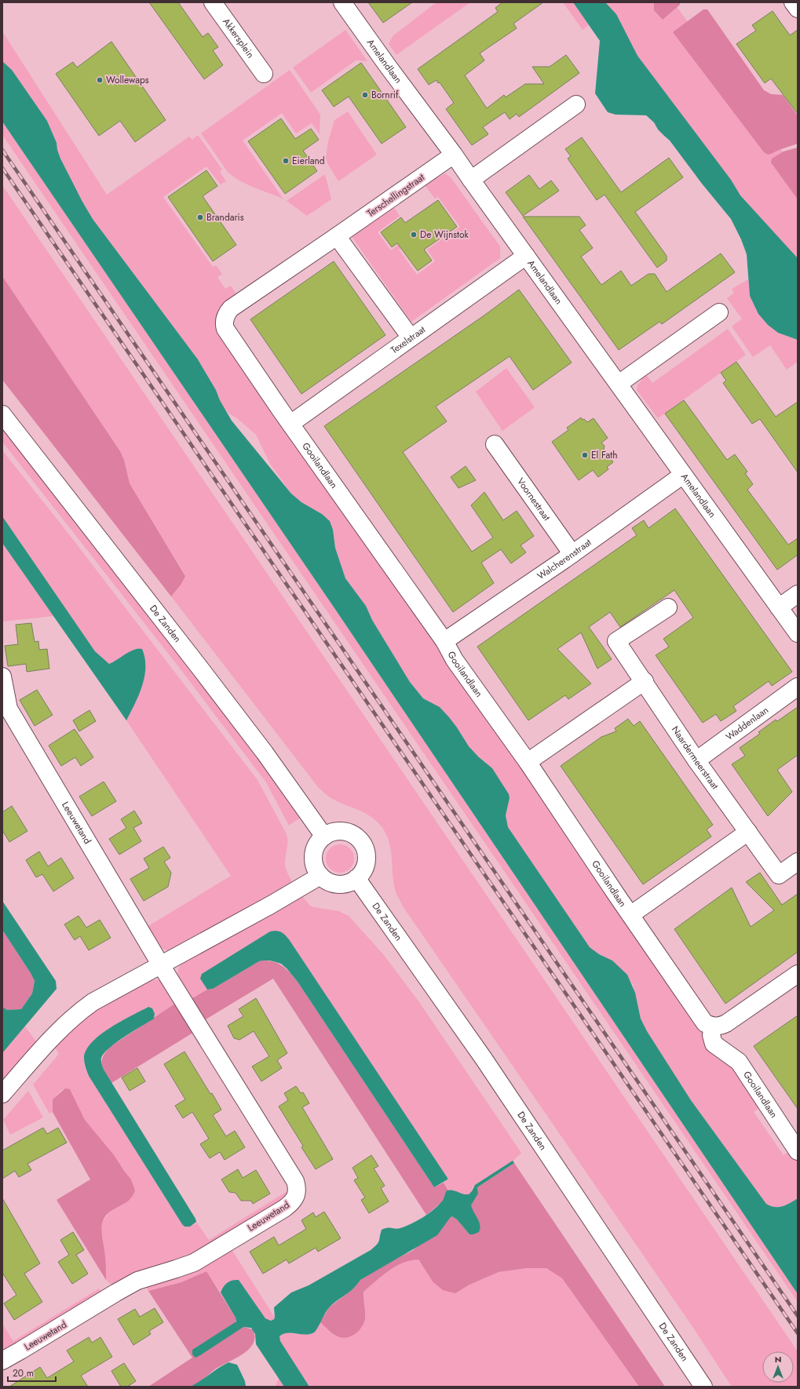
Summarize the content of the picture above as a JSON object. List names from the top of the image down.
{
  "streets": {
    "street": [
      "Akkersplein",
      "Amelandlaan",
      "Terschellingstraat",
      "Texelstraat",
      "Gooilandlaan",
      "Voornestraat",
      "Walcherenstraat",
      "De Zanden",
      "Waddenlaan",
      "Naardermeerstraat",
      "Leeuwetand"
    ]
  },
  "crossings": [
    ["Amelandlaan", "Terschellingstraat"],
    ["Amelandlaan", "Texelstraat"],
    ["Amelandlaan", "Walcherenstraat"],
    ["Terschellingstraat", "Gooilandlaan"],
    ["Texelstraat", "Gooilandlaan"],
    ["Gooilandlaan", "Walcherenstraat"],
    ["Voornestraat", "Walcherenstraat"],
    ["Waddenlaan", "Naardermeerstraat"]
  ],
  "places": [
    "Wollewaps",
    "Bornrif",
    "Eierland",
    "Brandaris",
    "De Wijnstok",
    "El Fath"
  ],
  "scale_bar": "20 m",
  "north": "top"
}
